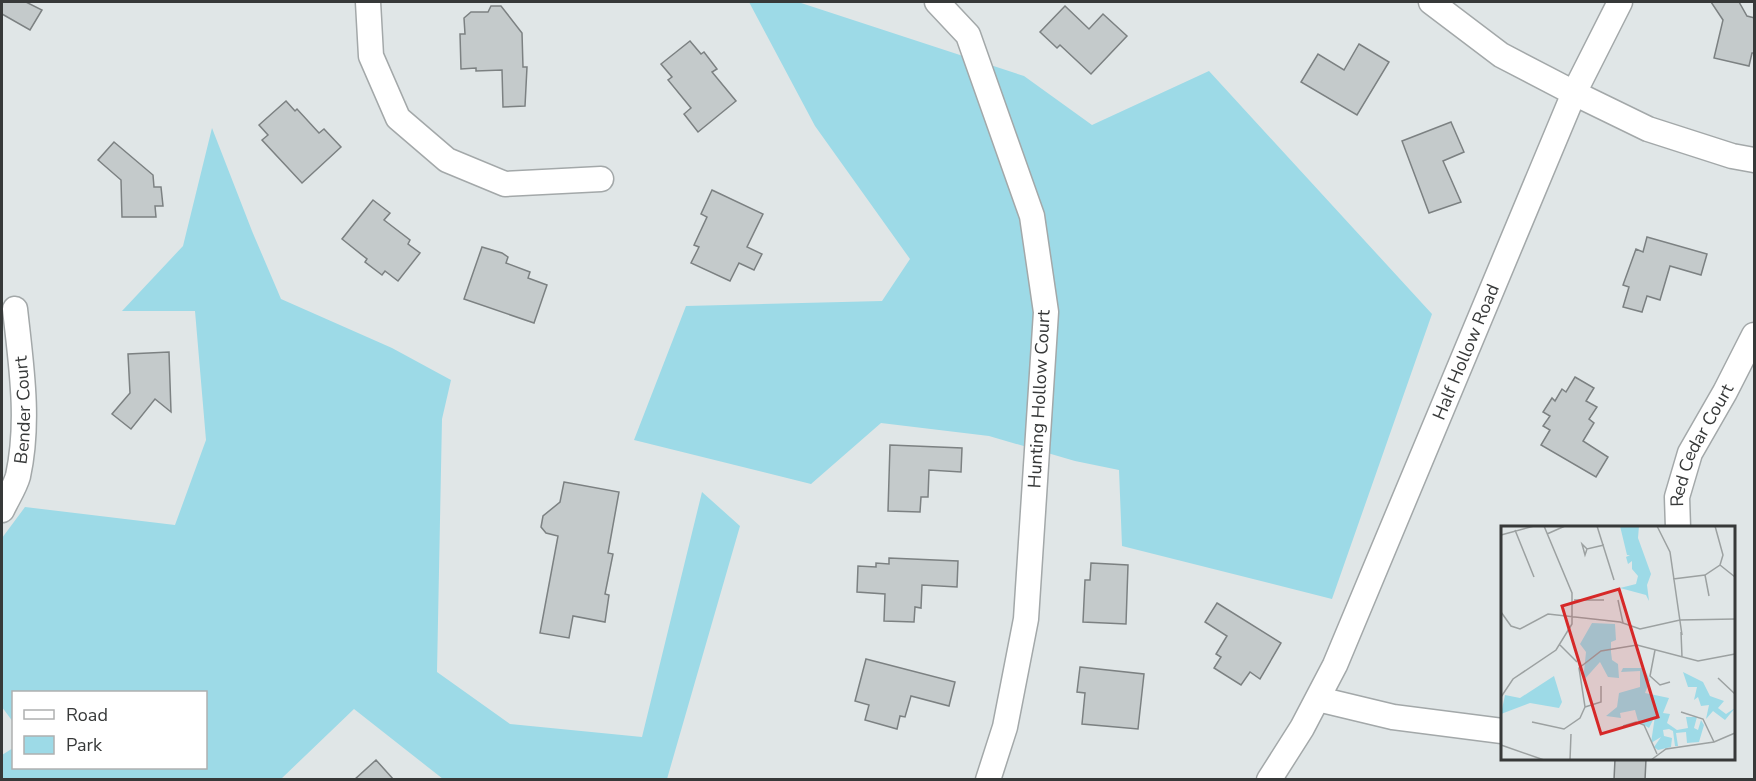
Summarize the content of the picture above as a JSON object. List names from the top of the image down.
{
  "streets": {
    "street": [
      "Half Hollow Road",
      "Hunting Hollow Court",
      "Bender Court",
      "Red Cedar Court"
    ]
  },
  "legend": ["Road", "Park"]
}
